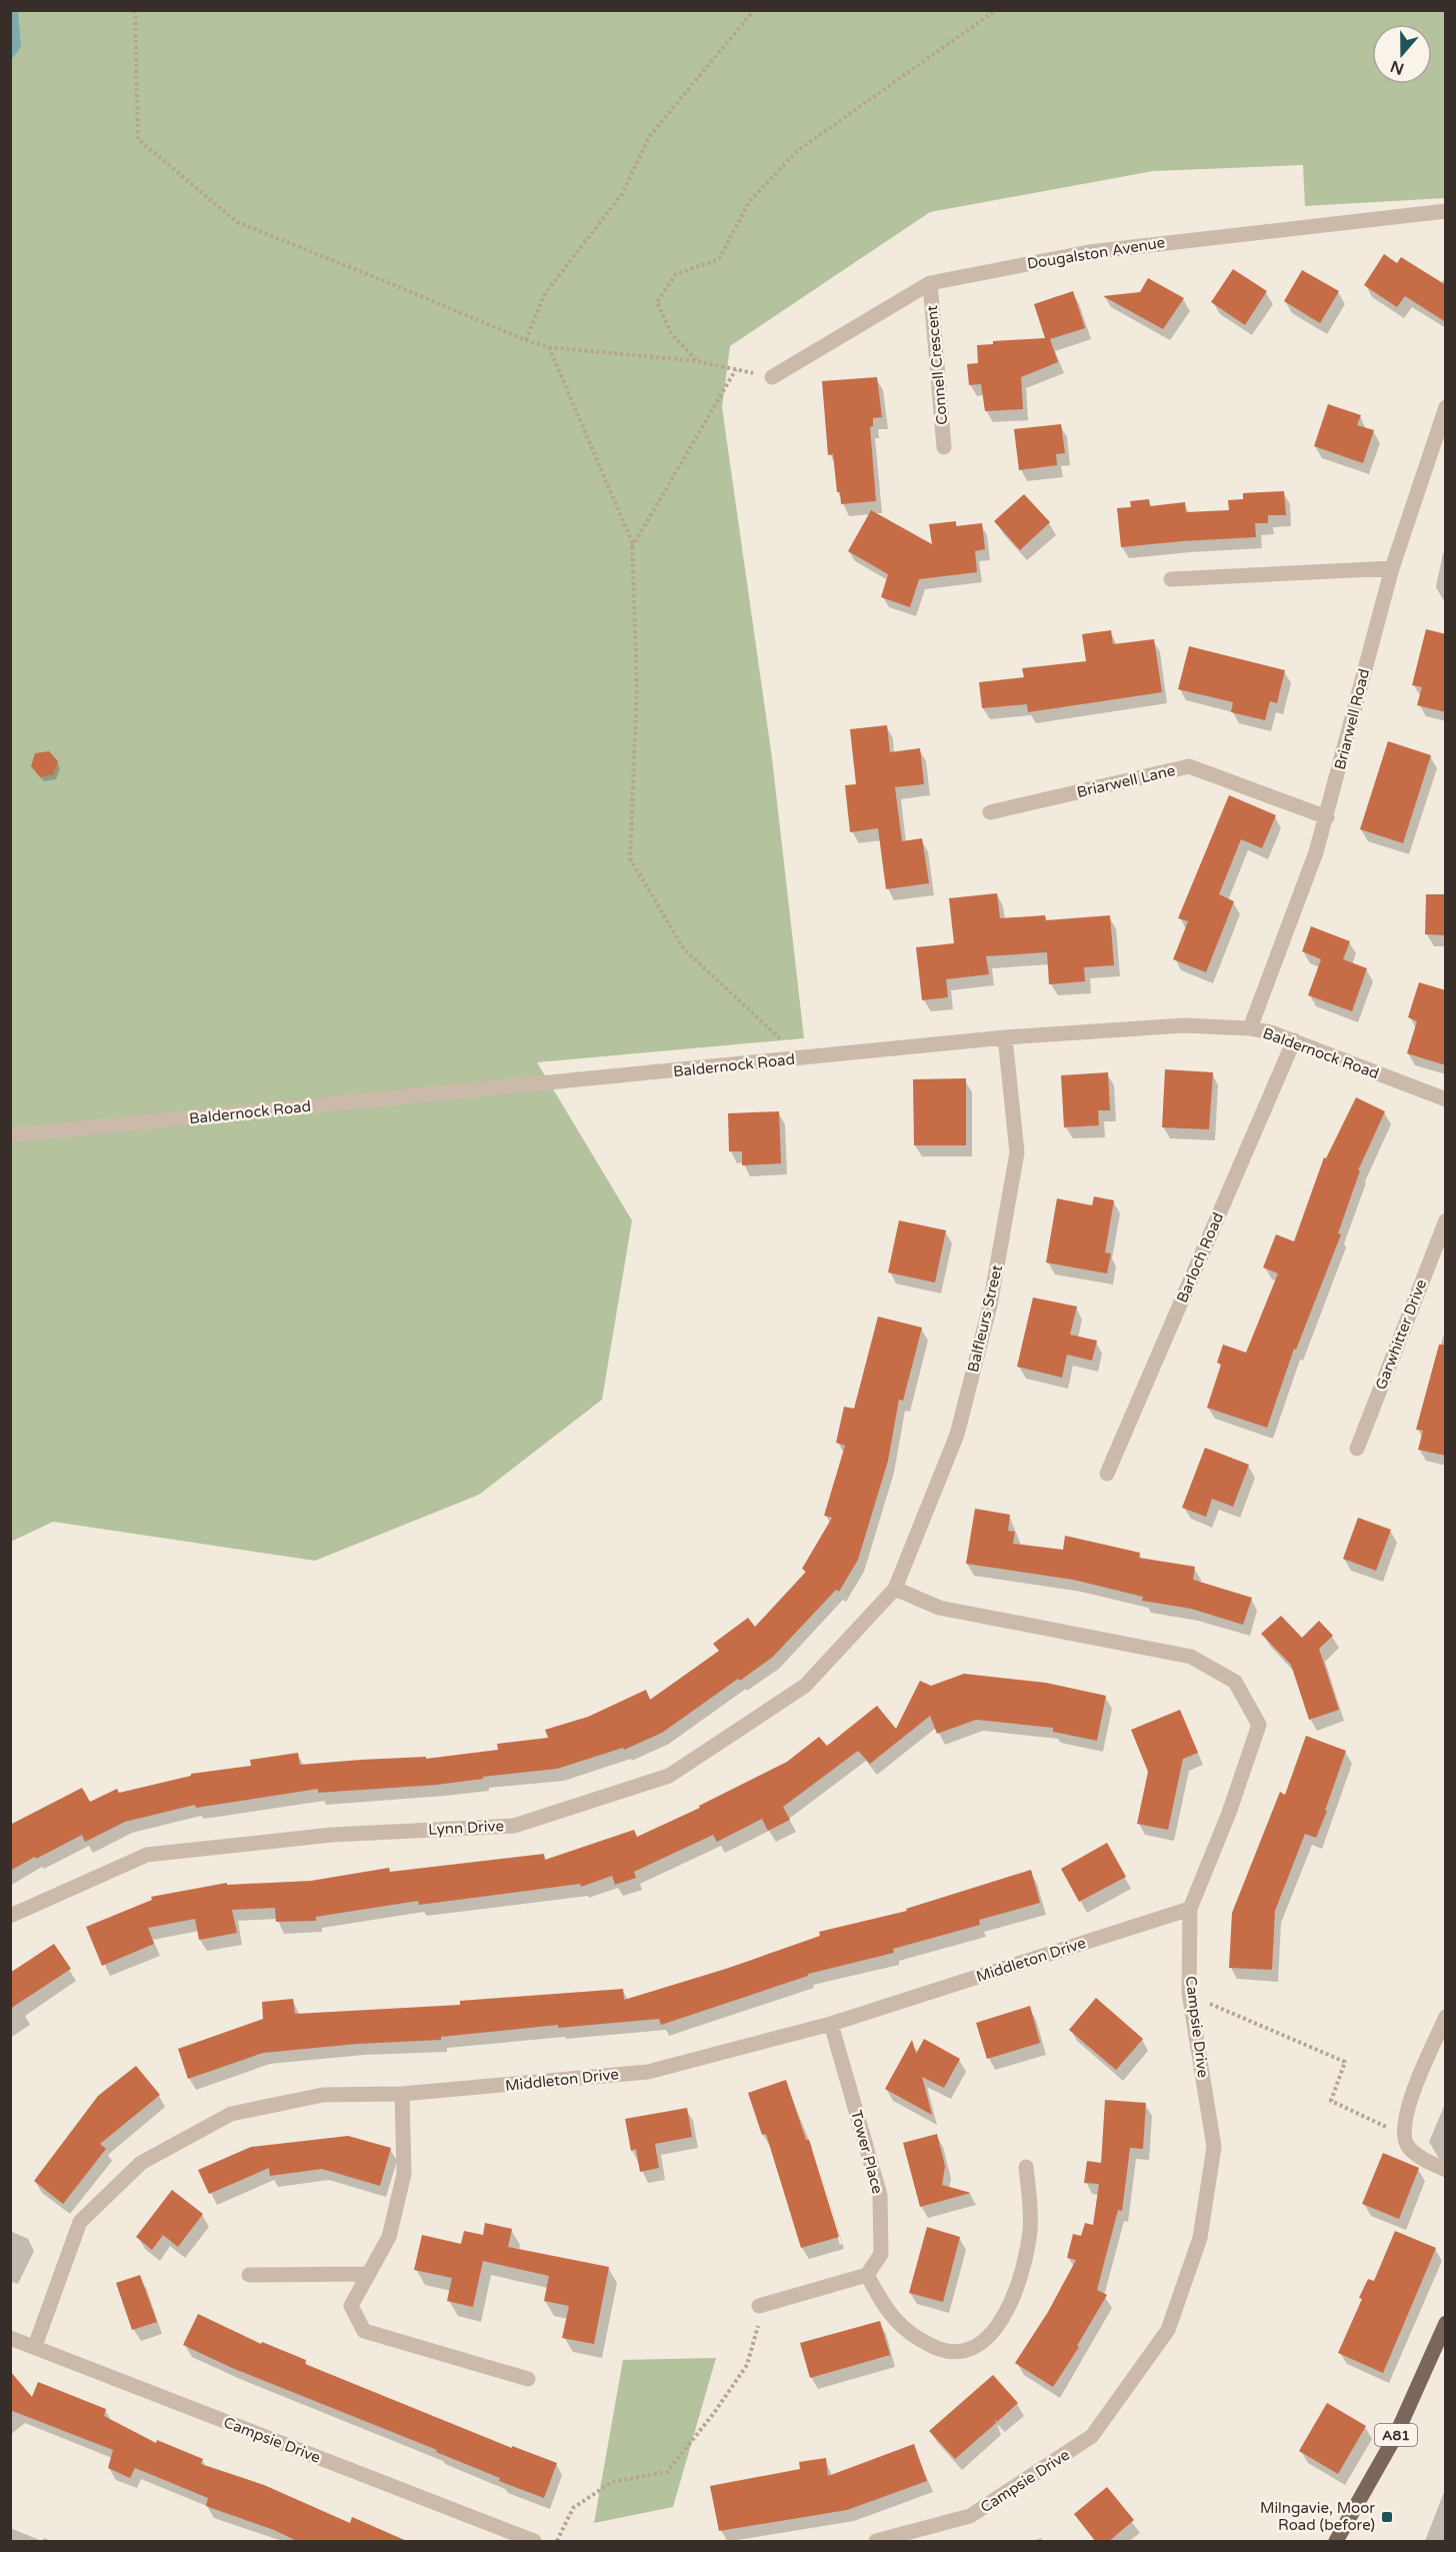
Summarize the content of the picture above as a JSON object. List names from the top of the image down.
{
  "streets": {
    "main road": ["A81"],
    "street": [
      "Dougalston Avenue",
      "Connell Crescent",
      "Briarwell Road",
      "Briarwell Lane",
      "Baldernock Road",
      "Barloch Road",
      "Balfleurs Street",
      "Garwhitter Drive",
      "Lynn Drive",
      "Middleton Drive",
      "Campsie Drive",
      "Tower Place"
    ]
  },
  "crossings": [
    ["Dougalston Avenue", "Connell Crescent"],
    ["Briarwell Road", "Briarwell Lane"],
    ["Briarwell Road", "Baldernock Road"],
    ["Baldernock Road", "Barloch Road"],
    ["Baldernock Road", "Balfleurs Street"],
    ["Balfleurs Street", "Lynn Drive"],
    ["Balfleurs Street", "Campsie Drive"],
    ["Lynn Drive", "Campsie Drive"],
    ["Middleton Drive", "Campsie Drive"],
    ["Middleton Drive", "Tower Place"]
  ],
  "places": {
    "transit": ["Milngavie, Moor Road (before)"]
  },
  "north": "bottom"
}
